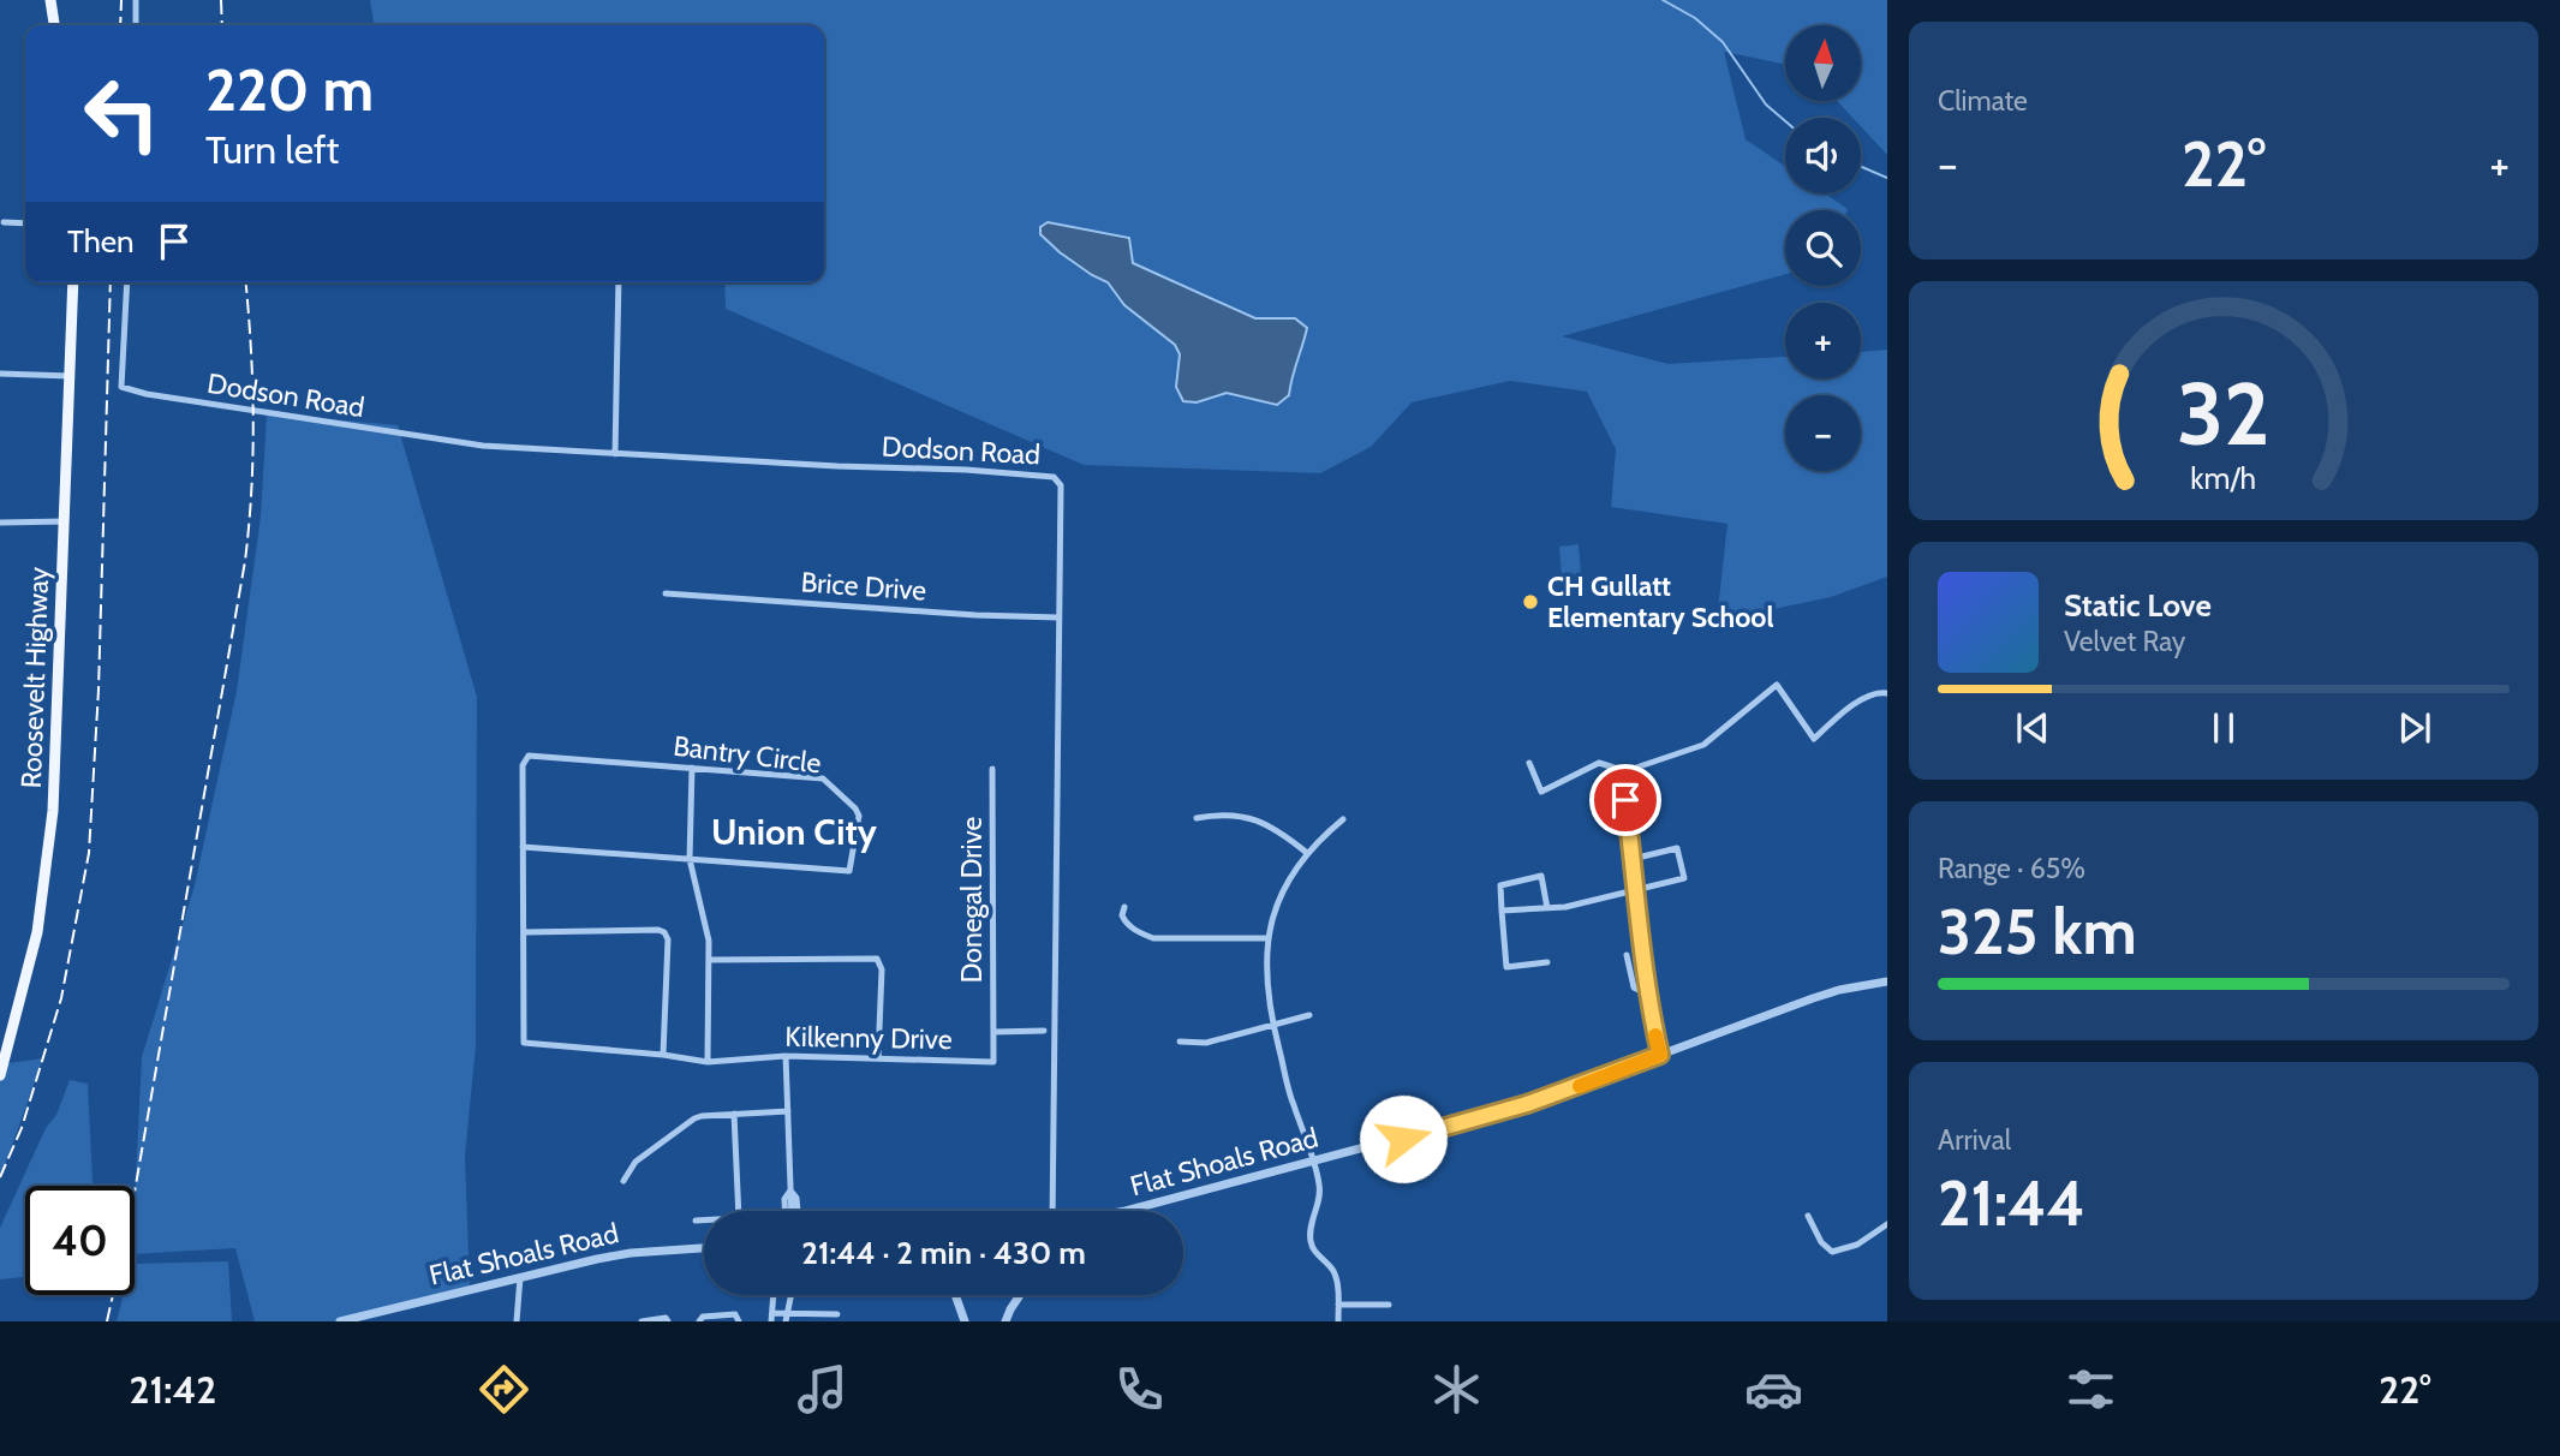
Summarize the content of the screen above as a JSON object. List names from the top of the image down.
{
  "streets": {
    "main road": ["Roosevelt Highway"],
    "street": [
      "Dodson Road",
      "Brice Drive",
      "Bantry Circle",
      "Donegal Drive",
      "Kilkenny Drive",
      "Flat Shoals Road"
    ]
  },
  "crossings": [
    ["Dodson Road", "Brice Drive"],
    ["Donegal Drive", "Kilkenny Drive"]
  ],
  "districts": ["Union City"],
  "places": ["CH Gullatt Elementary School"],
  "north": "top",
  "page": {
    "tile": [
      "Climate",
      ["Range · 65%", "325 km"],
      ["Arrival", "21:44"]
    ],
    "map_buttons": ["+", "−"],
    "turn": ["220 m", "Turn left"],
    "heat": ["−", "22°", "+"],
    "then": "Then",
    "song": ["Static Love", "Velvet Ray"],
    "limit": "40",
    "trip": "21:44 · 2 min · 430 m",
    "tabs": ["21:42", "22°"],
    "gauge": ["32", "km/h"]
  }
}
